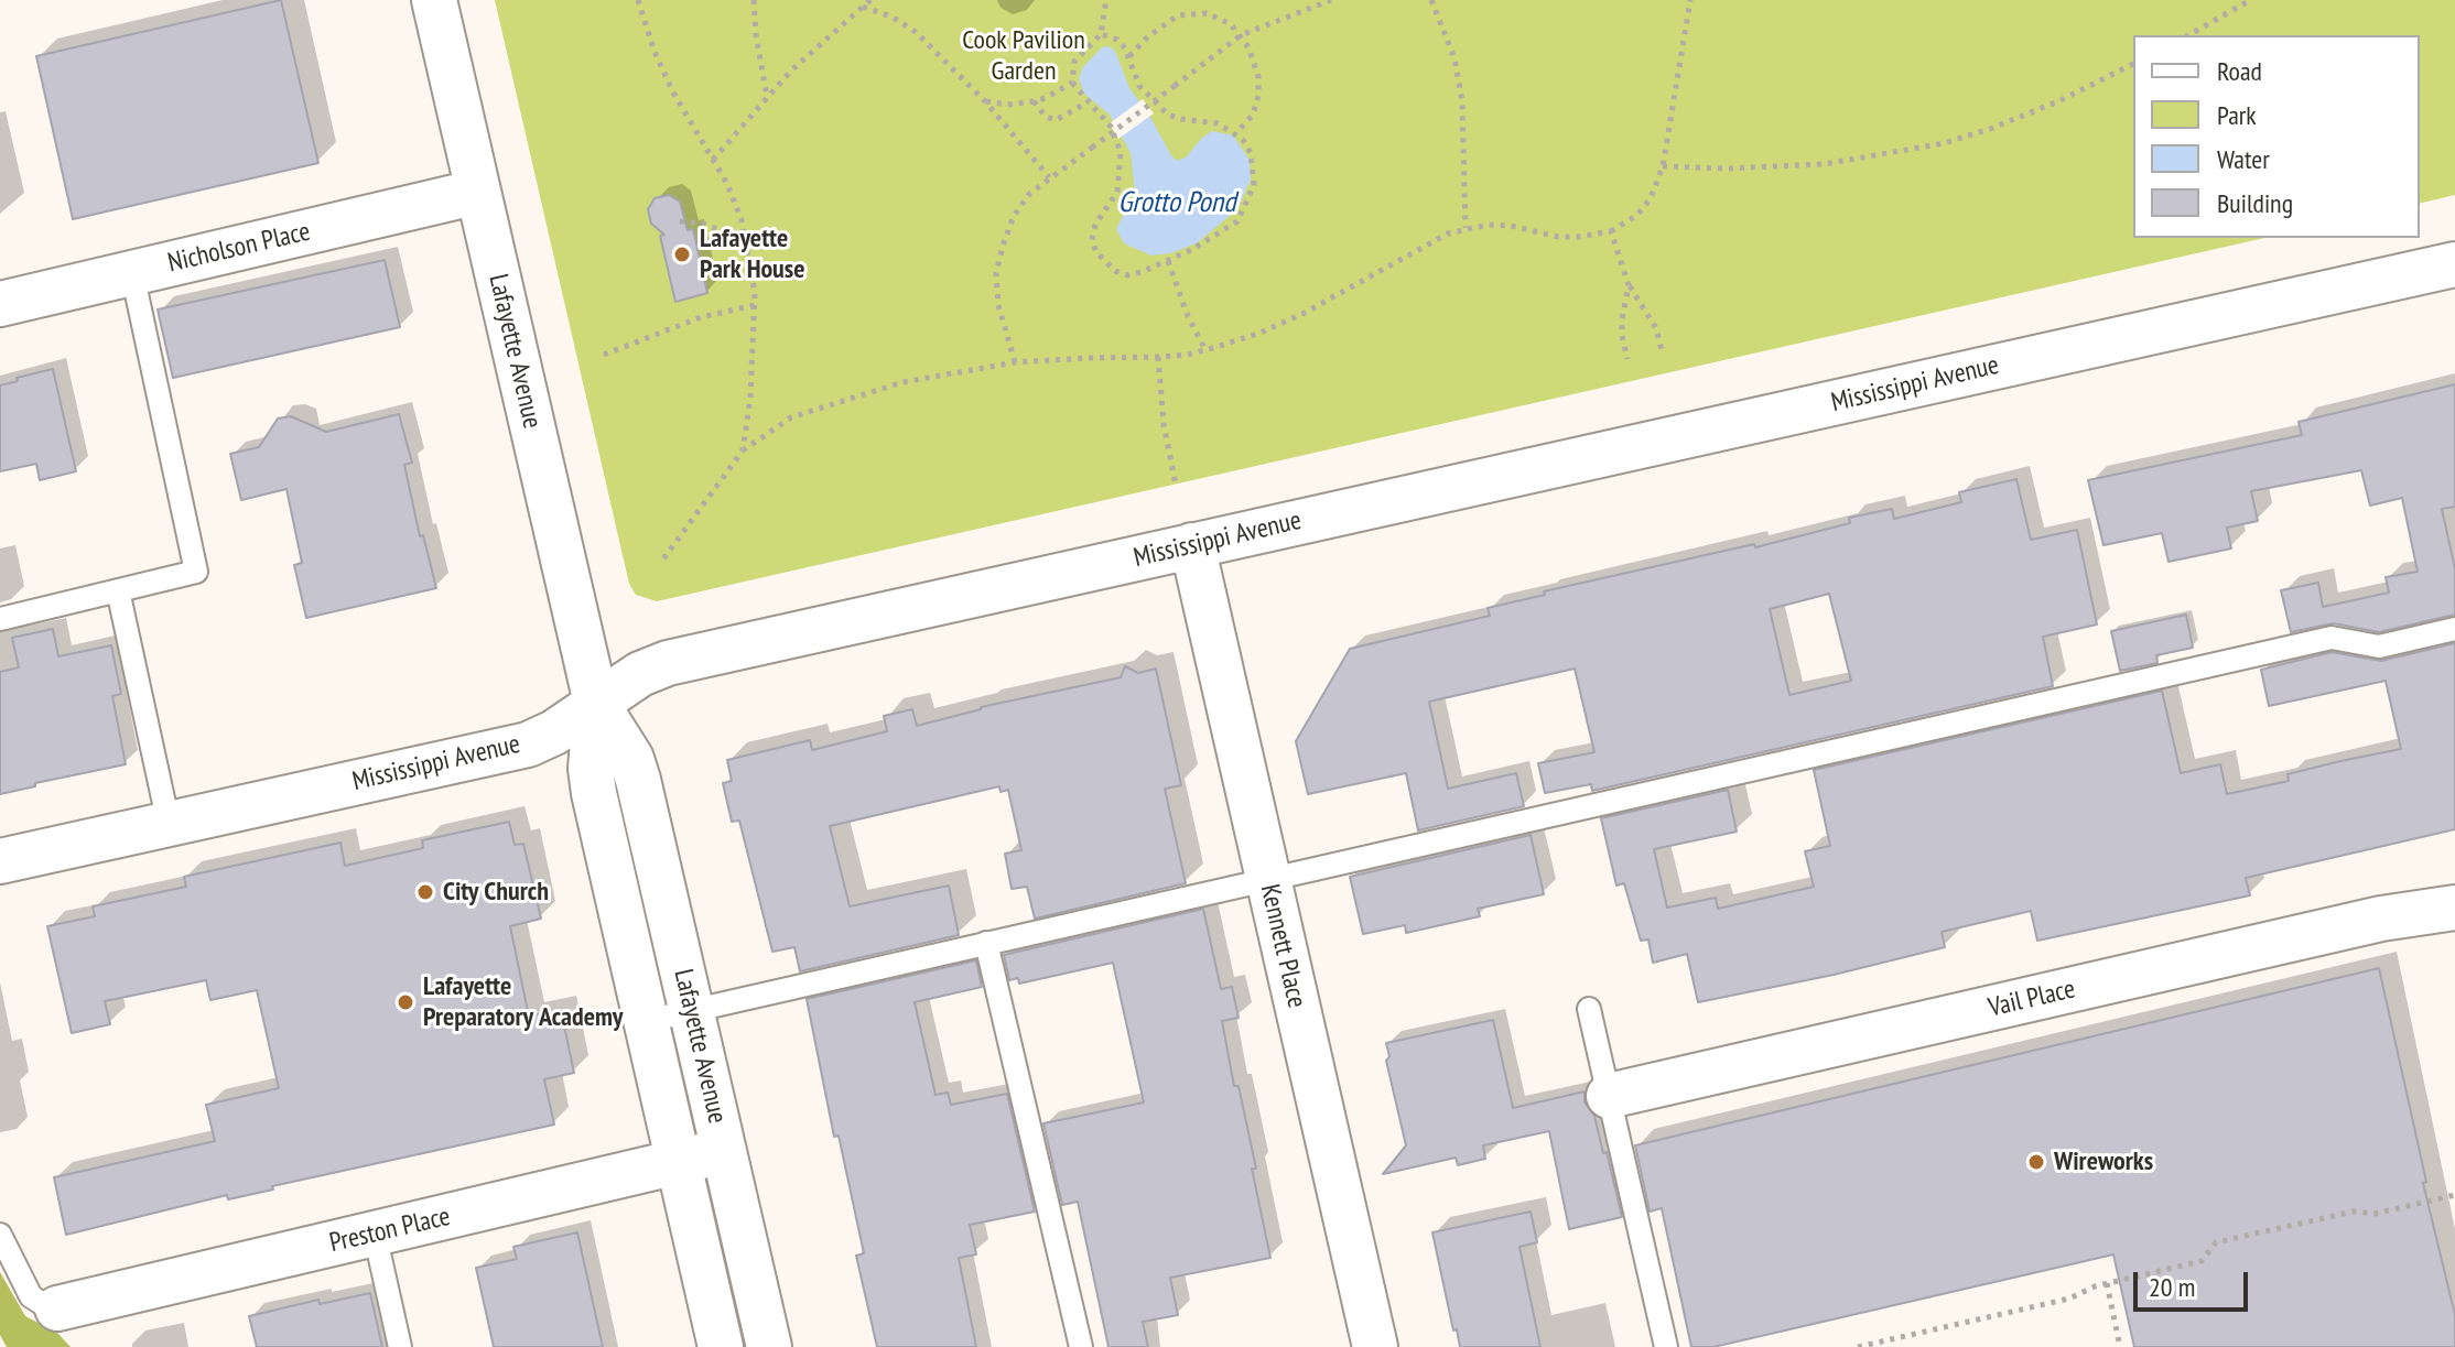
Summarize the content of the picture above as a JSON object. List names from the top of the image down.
{
  "streets": {
    "street": [
      "Nicholson Place",
      "Lafayette Avenue",
      "Mississippi Avenue",
      "Kennett Place",
      "Vail Place",
      "Preston Place"
    ]
  },
  "crossings": [
    ["Nicholson Place", "Lafayette Avenue"],
    ["Lafayette Avenue", "Mississippi Avenue"],
    ["Lafayette Avenue", "Preston Place"],
    ["Mississippi Avenue", "Kennett Place"]
  ],
  "water": ["Grotto Pond"],
  "parks": ["Cook Pavilion Garden"],
  "places": [
    "Lafayette Park House",
    "City Church",
    "Lafayette Preparatory Academy",
    "Wireworks"
  ],
  "legend": [
    "Road",
    "Park",
    "Water",
    "Building"
  ],
  "scale_bar": "20 m"
}
